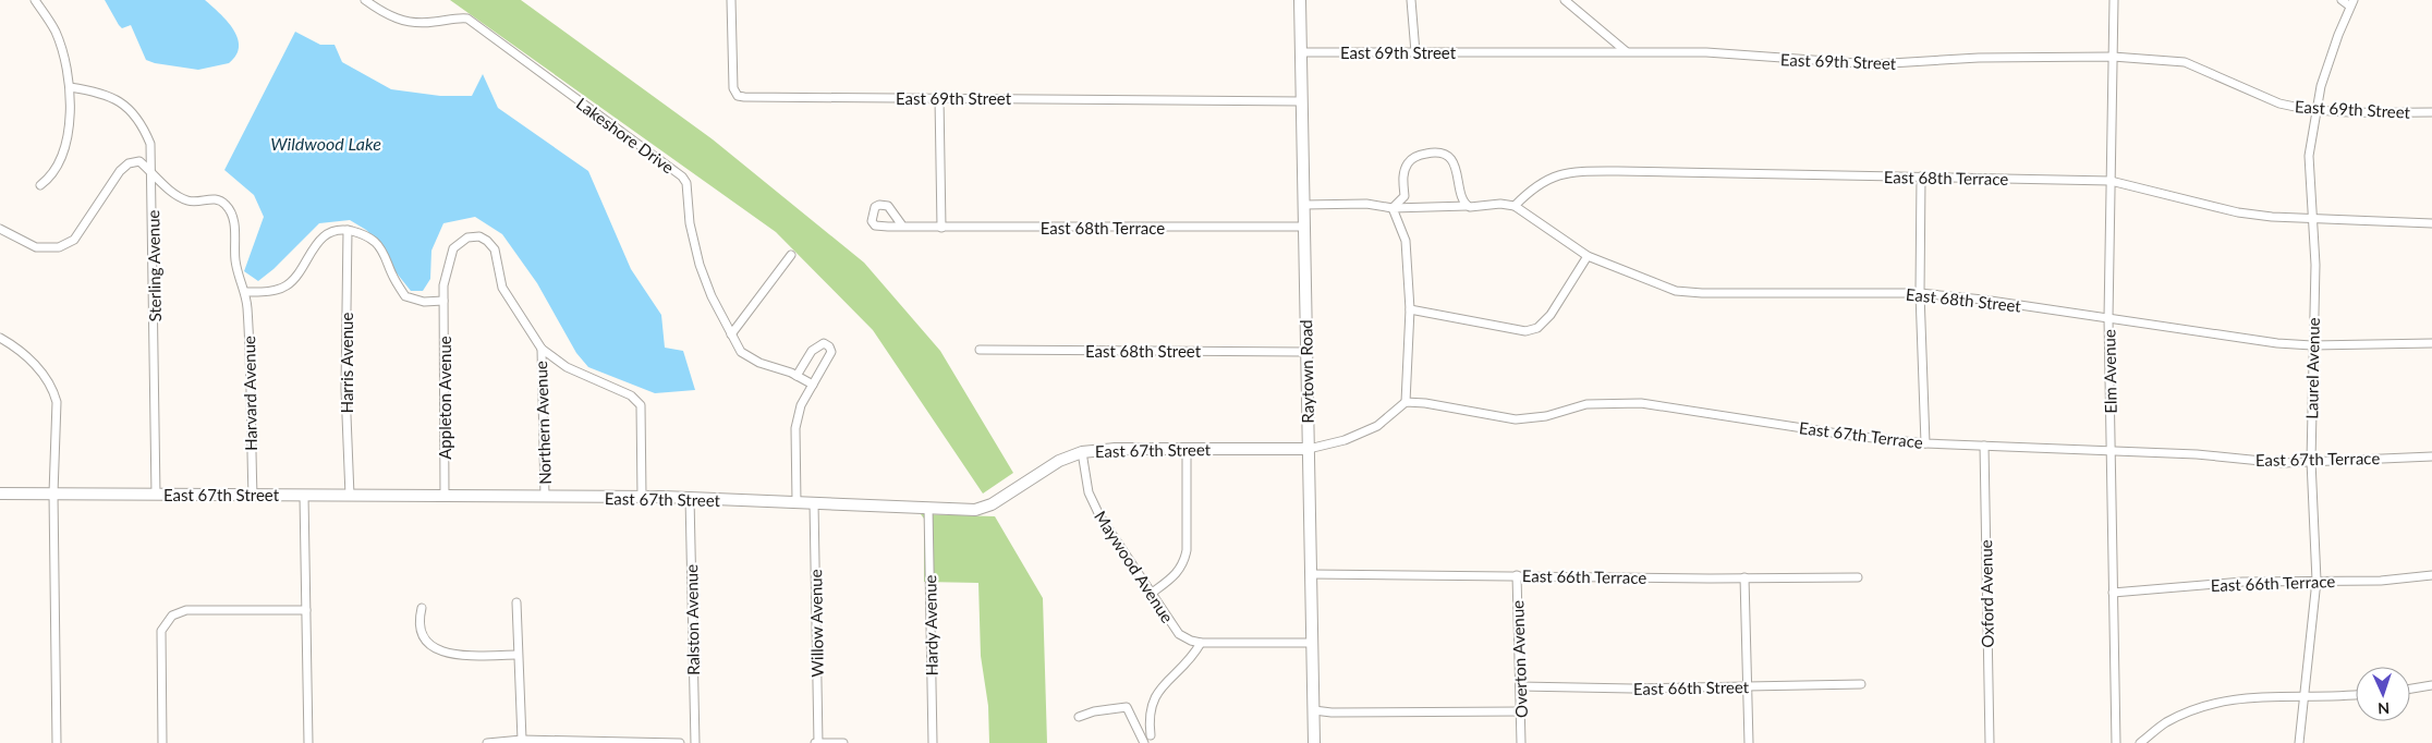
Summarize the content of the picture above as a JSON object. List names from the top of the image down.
{
  "streets": {
    "street": [
      "East 69th Street",
      "Lakeshore Drive",
      "East 68th Terrace",
      "Sterling Avenue",
      "East 68th Street",
      "Harris Avenue",
      "Laurel Avenue",
      "Raytown Road",
      "Elm Avenue",
      "Harvard Avenue",
      "Appleton Avenue",
      "Northern Avenue",
      "East 67th Terrace",
      "East 67th Street",
      "Maywood Avenue",
      "East 66th Terrace",
      "Oxford Avenue",
      "Ralston Avenue",
      "Willow Avenue",
      "Hardy Avenue",
      "Overton Avenue",
      "East 66th Street"
    ]
  },
  "crossings": [
    ["East 69th Street", "Laurel Avenue"],
    ["East 69th Street", "Raytown Road"],
    ["East 69th Street", "Elm Avenue"],
    ["East 68th Terrace", "East 68th Street"],
    ["East 68th Terrace", "Laurel Avenue"],
    ["East 68th Terrace", "Raytown Road"],
    ["East 68th Terrace", "Elm Avenue"],
    ["Sterling Avenue", "Harvard Avenue"],
    ["Sterling Avenue", "East 67th Street"],
    ["East 68th Street", "Laurel Avenue"],
    ["East 68th Street", "Raytown Road"],
    ["East 68th Street", "Elm Avenue"],
    ["Harris Avenue", "East 67th Street"],
    ["Laurel Avenue", "East 67th Terrace"],
    ["Laurel Avenue", "East 66th Terrace"],
    ["Raytown Road", "East 67th Street"],
    ["Raytown Road", "East 66th Terrace"],
    ["Elm Avenue", "East 67th Terrace"],
    ["Elm Avenue", "East 66th Terrace"],
    ["Harvard Avenue", "East 67th Street"],
    ["Appleton Avenue", "Northern Avenue"],
    ["Appleton Avenue", "East 67th Street"],
    ["Northern Avenue", "East 67th Street"],
    ["East 67th Terrace", "Oxford Avenue"],
    ["East 67th Street", "Maywood Avenue"],
    ["East 67th Street", "Ralston Avenue"],
    ["East 67th Street", "Willow Avenue"],
    ["East 67th Street", "Hardy Avenue"],
    ["East 66th Terrace", "Overton Avenue"],
    ["Overton Avenue", "East 66th Street"]
  ],
  "water": ["Wildwood Lake"],
  "north": "bottom"
}
